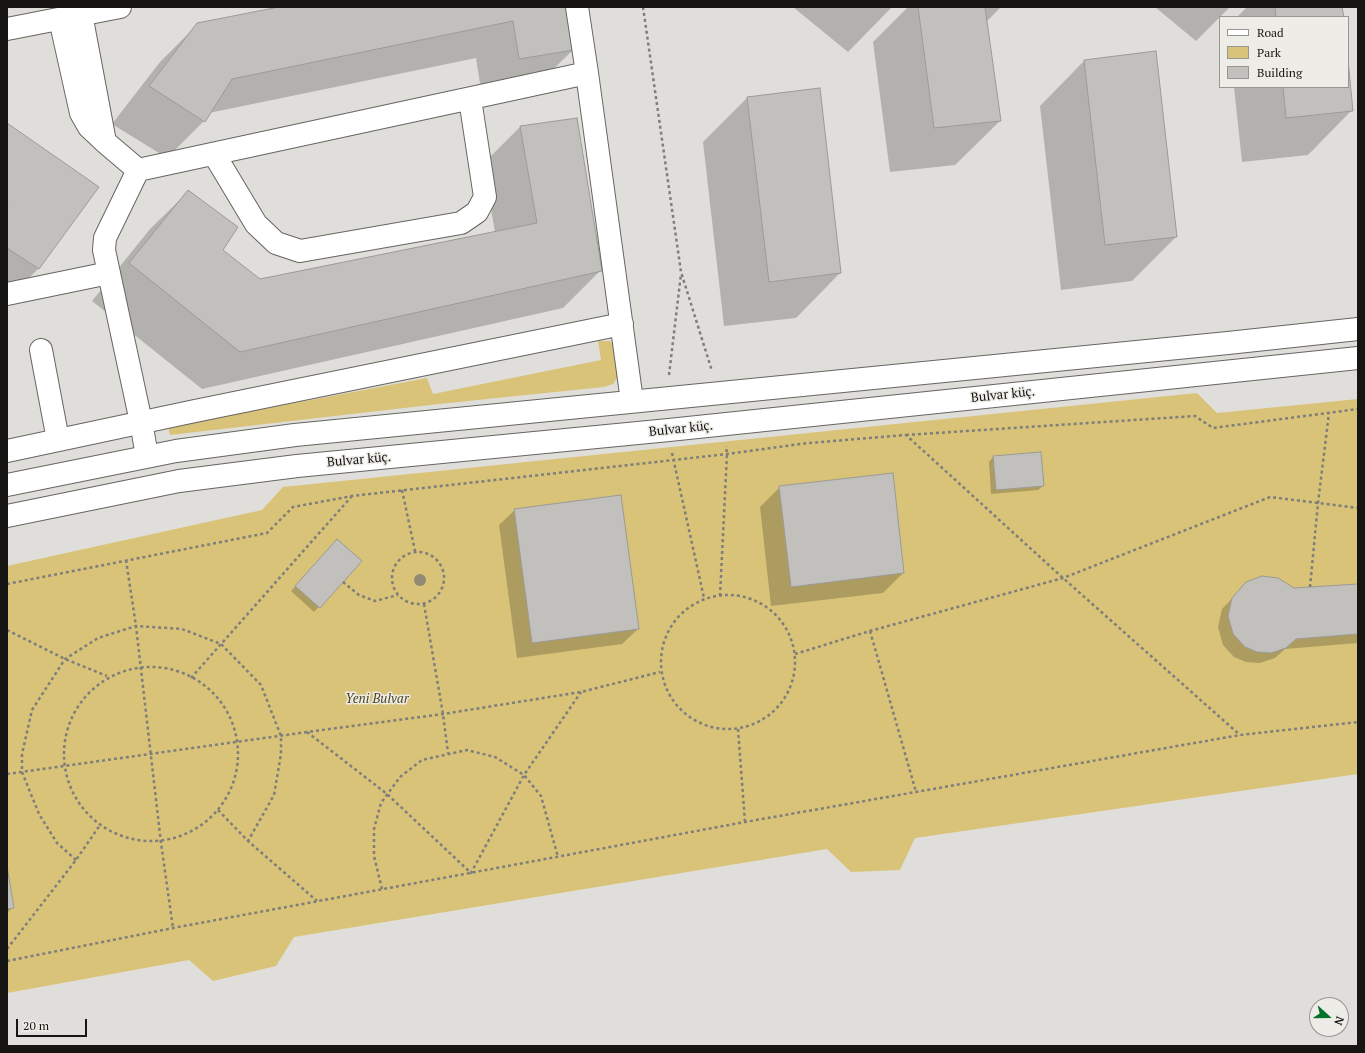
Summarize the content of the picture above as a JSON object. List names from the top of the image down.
{
  "streets": {
    "street": ["Bulvar küç."]
  },
  "parks": ["Yeni Bulvar"],
  "legend": ["Road", "Park", "Building"],
  "scale_bar": "20 m",
  "north": "right"
}
